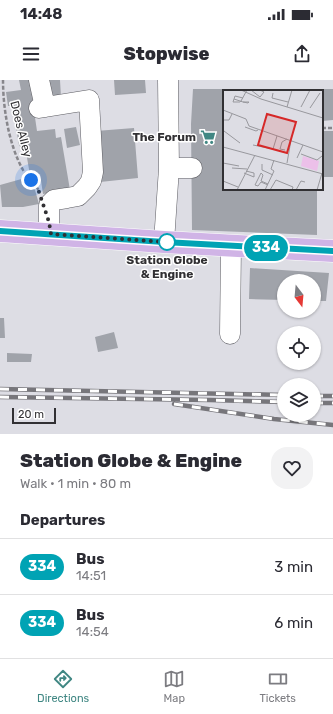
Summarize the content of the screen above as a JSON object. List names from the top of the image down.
{
  "streets": {
    "path": ["Does Alley"]
  },
  "places": {
    "supermarket": ["The Forum"],
    "other": ["Station Globe & Engine"]
  },
  "lines": ["bus line 334"],
  "scale_bar": "20 m",
  "north": "bottom",
  "page": {
    "status": "14:48",
    "header": "Stopwise",
    "on_map": "334",
    "scale": "20 m",
    "heading": [
      ["Station Globe & Engine", "Walk · 1 min · 80 m"],
      "Departures"
    ],
    "list": [
      {
        "mark": "334",
        "name": "Bus",
        "note": "14:51",
        "value": "3 min"
      },
      {
        "mark": "334",
        "name": "Bus",
        "note": "14:54",
        "value": "6 min"
      }
    ],
    "tabs": ["Directions", "Map", "Tickets"]
  }
}
